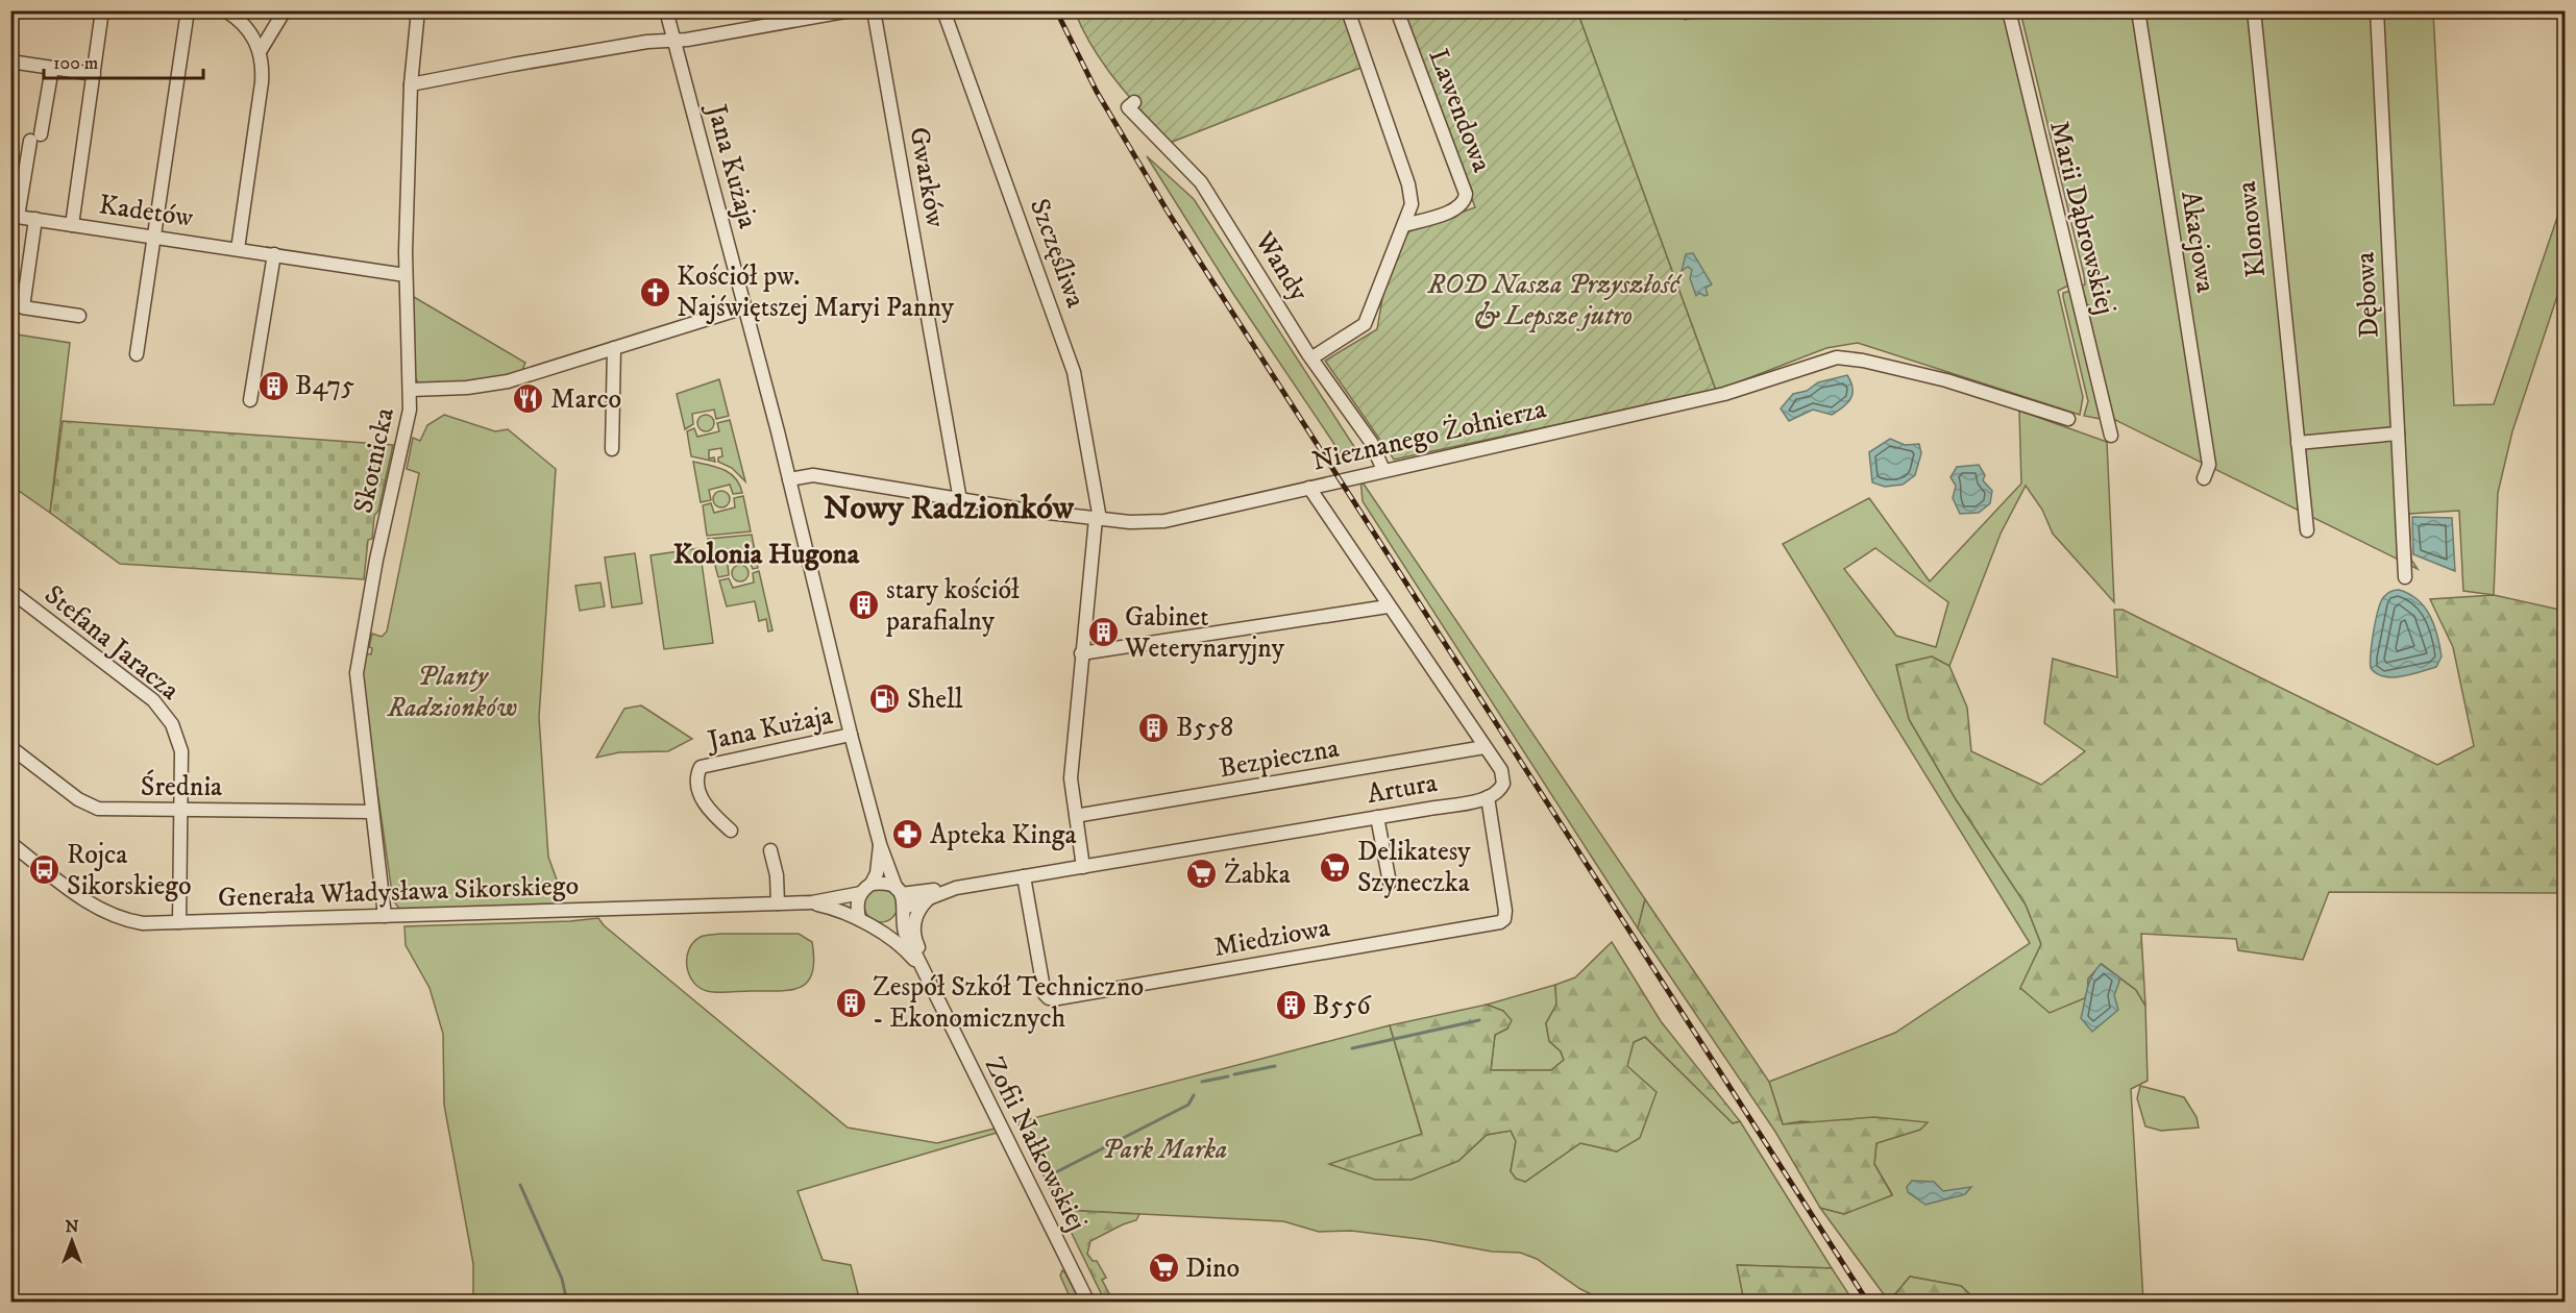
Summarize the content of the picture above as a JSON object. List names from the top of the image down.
{
  "streets": {
    "street": [
      "Lawendowa",
      "Jana Kużaja",
      "Gwarków",
      "Kadetów",
      "Marii Dąbrowskiej",
      "Klonowa",
      "Akacjowa",
      "Szczęśliwa",
      "Wandy",
      "Dębowa",
      "Nieznanego Żołnierza",
      "Skotnicka",
      "Stefana Jaracza",
      "Bezpieczna",
      "Średnia",
      "Artura",
      "Generała Władysława Sikorskiego",
      "Miedziowa",
      "Zofii Nałkowskiej"
    ]
  },
  "crossings": [
    ["Jana Kużaja", "Nieznanego Żołnierza"],
    ["Jana Kużaja", "Artura"],
    ["Gwarków", "Nieznanego Żołnierza"],
    ["Kadetów", "Skotnicka"],
    ["Szczęśliwa", "Nieznanego Żołnierza"],
    ["Szczęśliwa", "Artura"],
    ["Wandy", "Nieznanego Żołnierza"],
    ["Skotnicka", "Średnia"],
    ["Skotnicka", "Generała Władysława Sikorskiego"],
    ["Stefana Jaracza", "Średnia"],
    ["Stefana Jaracza", "Generała Władysława Sikorskiego"],
    ["Artura", "Miedziowa"]
  ],
  "districts": ["Nowy Radzionków", "Kolonia Hugona"],
  "parks": ["ROD Nasza Przyszłość & Lepsze jutro", "Planty Radzionków", "Park Marka"],
  "places": {
    "church": ["Kościół pw. Najświętszej Maryi Panny"],
    "building": [
      "B475",
      "stary kościół parafialny",
      "Gabinet Weterynaryjny",
      "B558",
      "Zespół Szkół Techniczno - Ekonomicznych",
      "B556"
    ],
    "restaurant": ["Marco"],
    "fuel station": ["Shell"],
    "pharmacy": ["Apteka Kinga"],
    "supermarket": ["Delikatesy Szyneczka", "Żabka", "Dino"],
    "bus stop": ["Rojca Sikorskiego"]
  },
  "scale_bar": "100 m",
  "north": "top"
}
